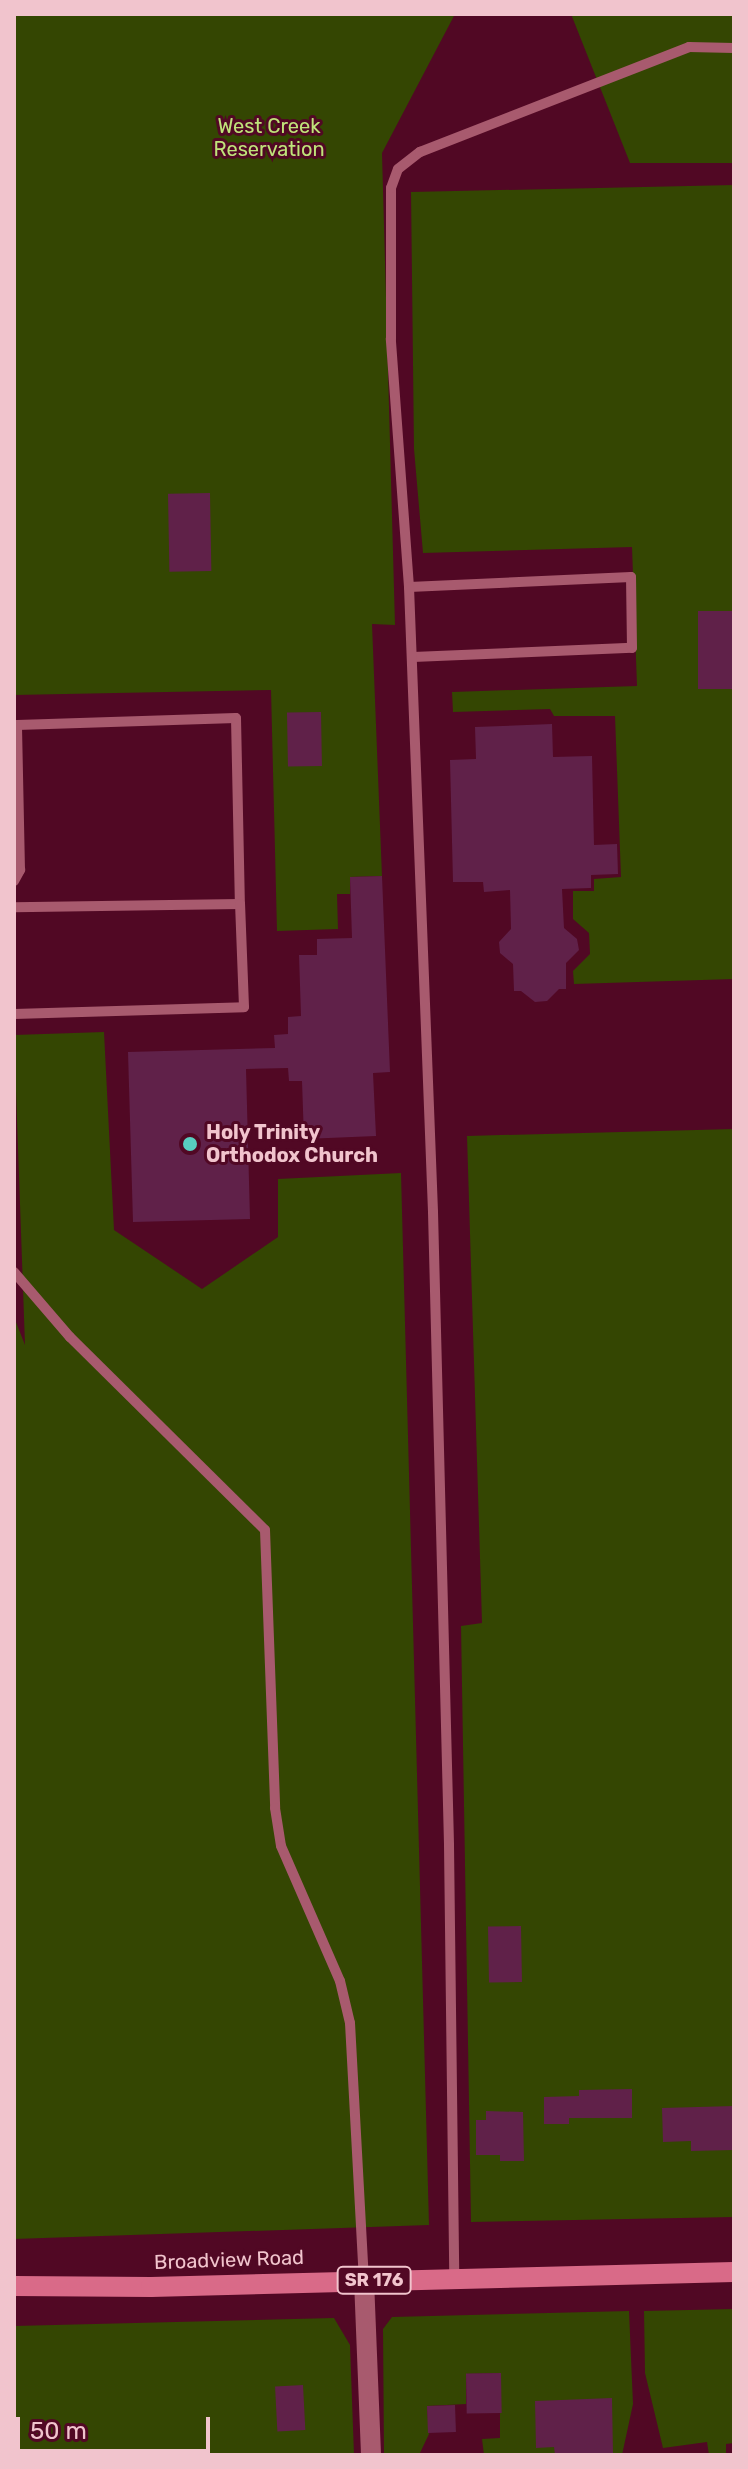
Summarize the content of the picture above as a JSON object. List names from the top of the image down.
{
  "streets": {
    "main road": ["Broadview Road", "SR 176"]
  },
  "parks": ["West Creek Reservation"],
  "places": ["Holy Trinity Orthodox Church"],
  "scale_bar": "50 m"
}
